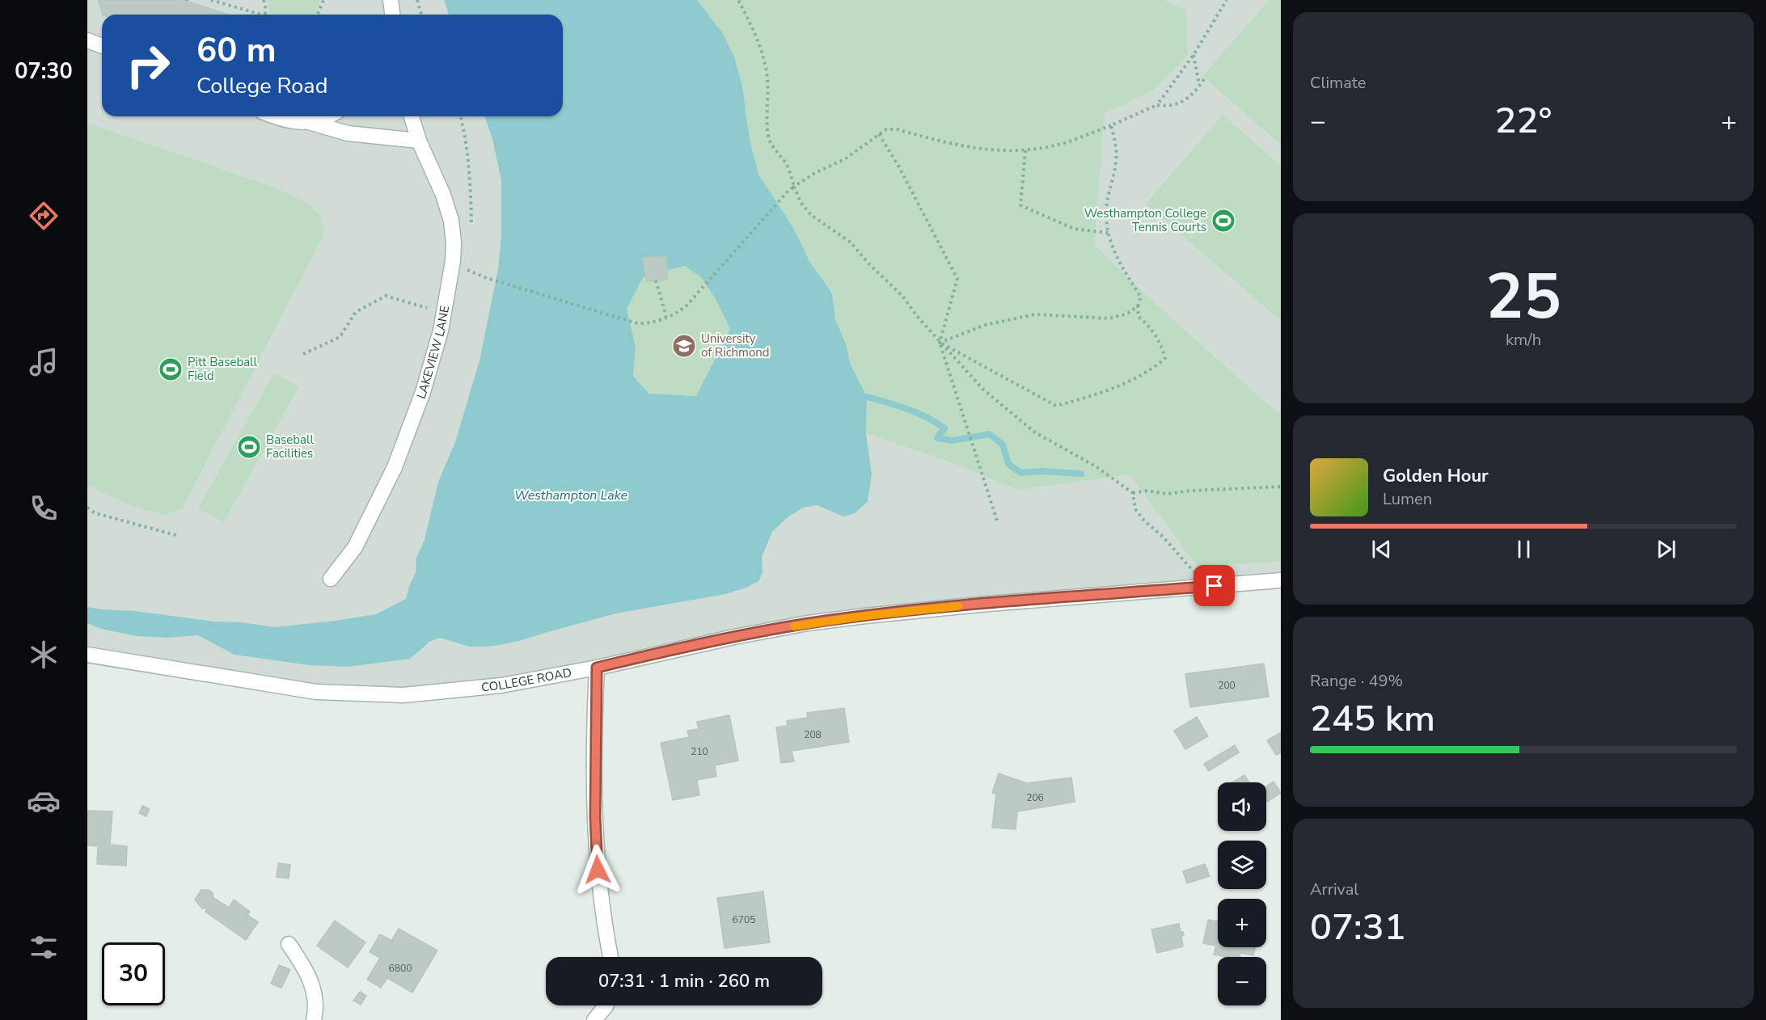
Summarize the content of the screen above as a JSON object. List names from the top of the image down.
{
  "streets": {
    "street": ["LAKEVIEW LANE", "COLLEGE ROAD"]
  },
  "water": ["Westhampton Lake"],
  "places": {
    "sports": ["Westhampton College Tennis Courts", "Pitt Baseball Field", "Baseball Facilities"],
    "school or university": ["University of Richmond"]
  },
  "house_numbers": [
    "200",
    "208",
    "210",
    "206",
    "6705",
    "6800"
  ],
  "page": {
    "tabs": "07:30",
    "tile": [
      "Climate",
      ["25", "km/h"],
      ["Range · 49%", "245 km"],
      ["Arrival", "07:31"]
    ],
    "turn": ["60 m", "College Road"],
    "heat": ["−", "22°", "+"],
    "song": ["Golden Hour", "Lumen"],
    "map_buttons": ["+", "−"],
    "limit": "30",
    "trip": "07:31 · 1 min · 260 m"
  }
}
